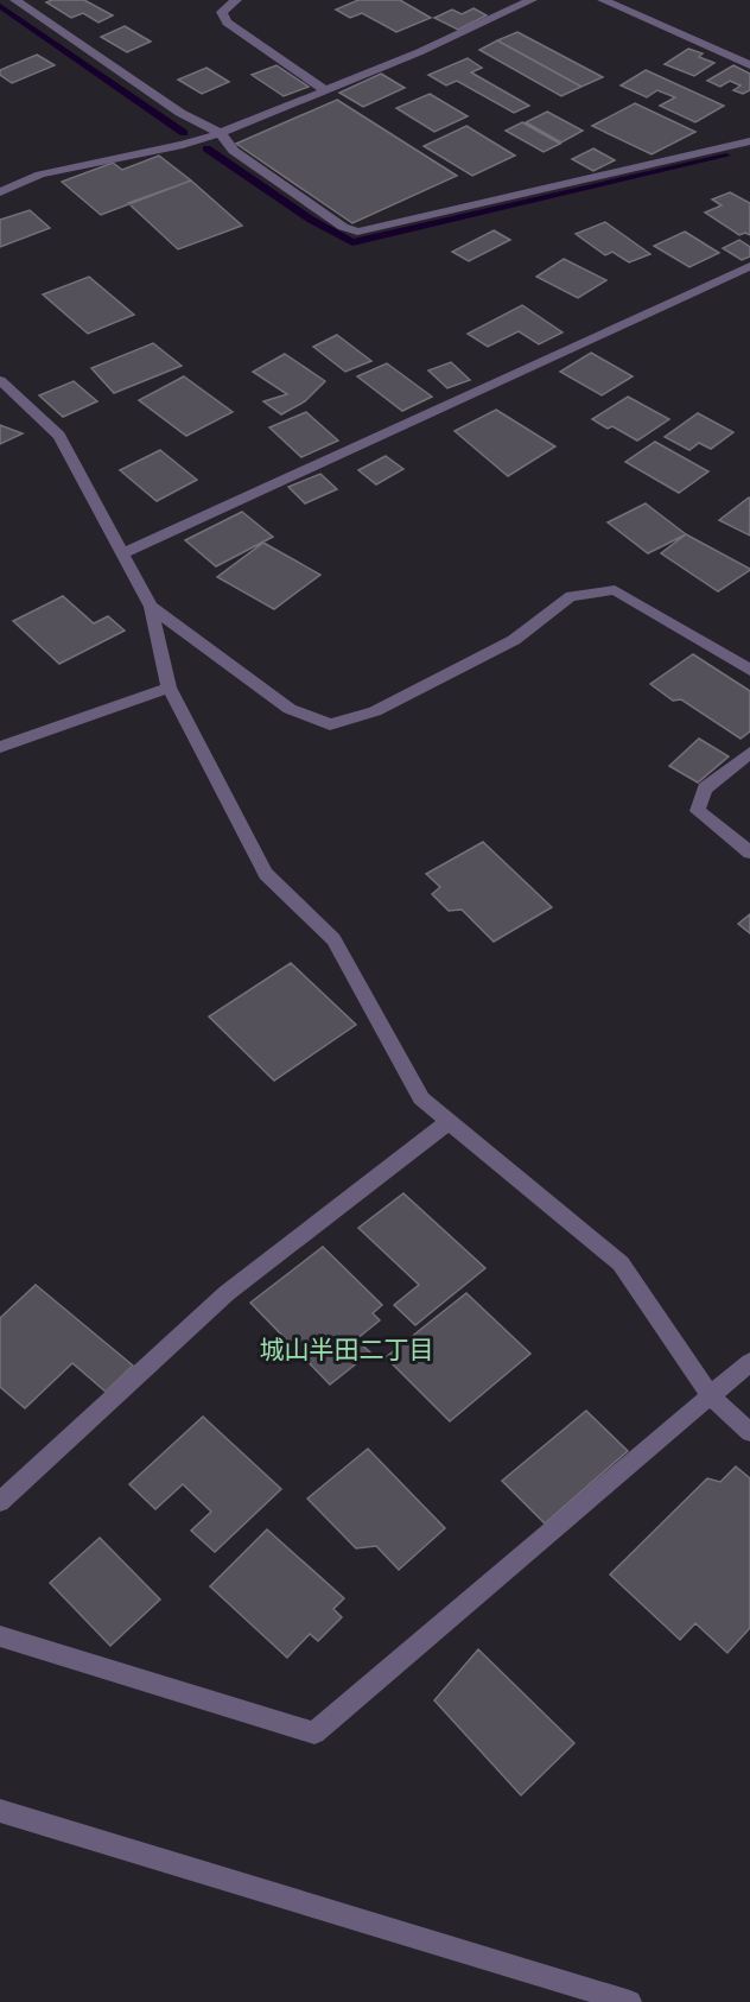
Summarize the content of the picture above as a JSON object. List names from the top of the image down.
{
  "districts": ["城山半田二丁目"]
}
